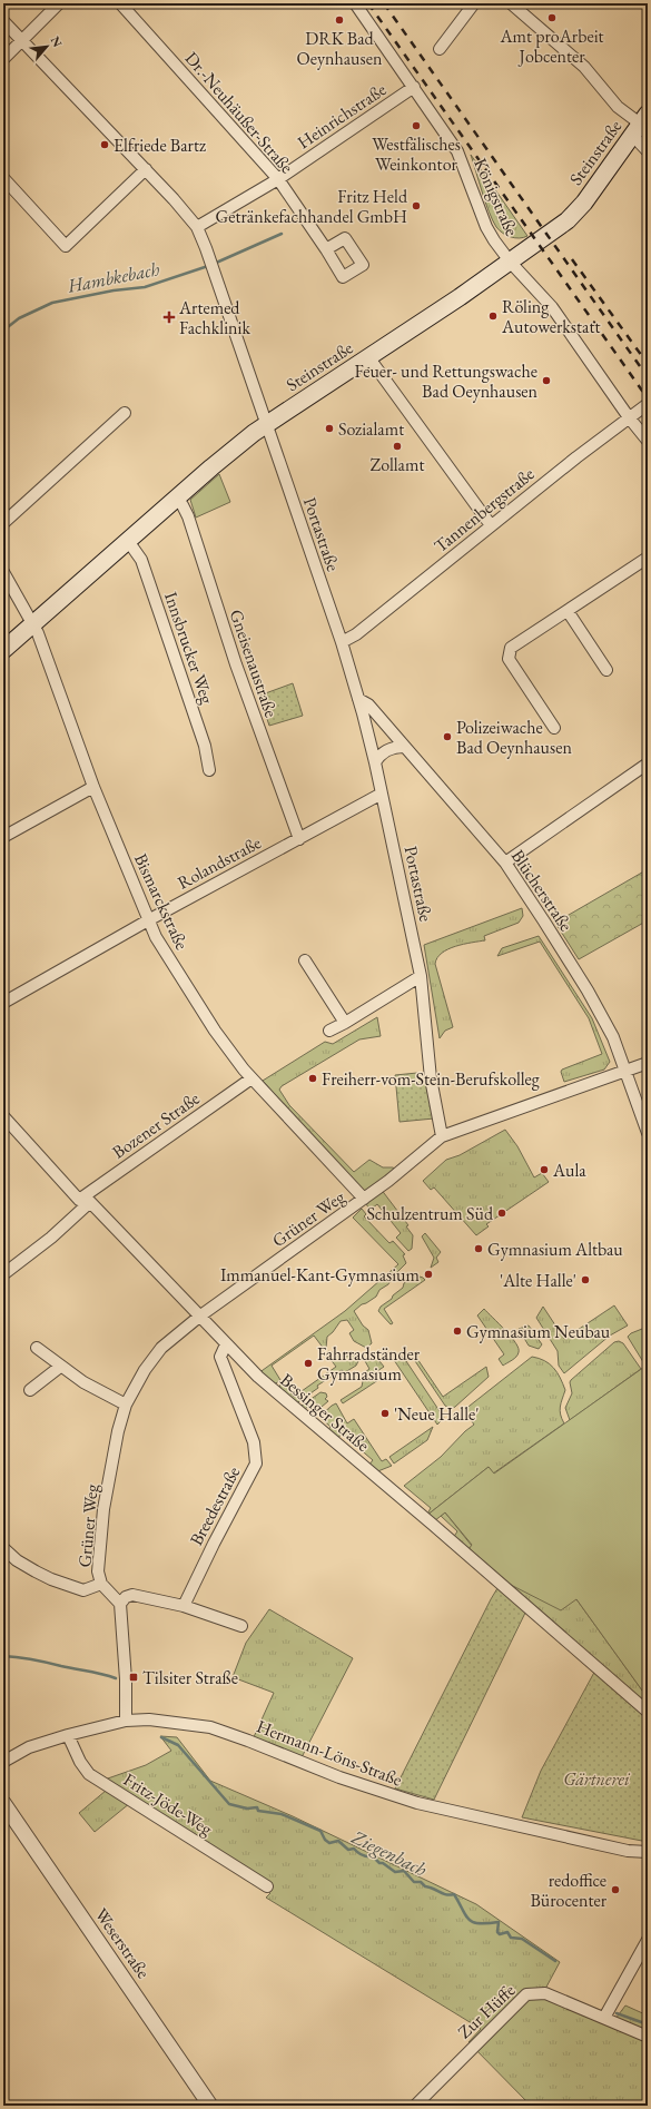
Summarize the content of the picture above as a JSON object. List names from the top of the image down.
{
  "streets": {
    "main road": ["Steinstraße"],
    "street": [
      "Dr.-Neuhäußer-Straße",
      "Heinrichstraße",
      "Königstraße",
      "Tannenbergstraße",
      "Portastraße",
      "Innsbrucker Weg",
      "Gneisenaustraße",
      "Rolandstraße",
      "Blücherstraße",
      "Bismarckstraße",
      "Bozener Straße",
      "Grüner Weg",
      "Bessinger Straße",
      "Breedestraße",
      "Hermann-Löns-Straße",
      "Fritz-Jöde-Weg",
      "Weserstraße",
      "Zur Hüffe"
    ]
  },
  "crossings": [
    ["Dr.-Neuhäußer-Straße", "Heinrichstraße"],
    ["Heinrichstraße", "Königstraße"],
    ["Heinrichstraße", "Portastraße"],
    ["Steinstraße", "Königstraße"],
    ["Steinstraße", "Portastraße"],
    ["Steinstraße", "Innsbrucker Weg"],
    ["Steinstraße", "Gneisenaustraße"],
    ["Steinstraße", "Bismarckstraße"],
    ["Königstraße", "Tannenbergstraße"],
    ["Tannenbergstraße", "Portastraße"],
    ["Portastraße", "Rolandstraße"],
    ["Portastraße", "Blücherstraße"],
    ["Portastraße", "Grüner Weg"],
    ["Gneisenaustraße", "Rolandstraße"],
    ["Rolandstraße", "Bismarckstraße"],
    ["Blücherstraße", "Grüner Weg"],
    ["Bismarckstraße", "Bozener Straße"],
    ["Bismarckstraße", "Grüner Weg"],
    ["Bozener Straße", "Bessinger Straße"],
    ["Grüner Weg", "Bessinger Straße"],
    ["Bessinger Straße", "Breedestraße"],
    ["Hermann-Löns-Straße", "Fritz-Jöde-Weg"]
  ],
  "water": ["Hambkebach", "Ziegenbach"],
  "parks": ["Gärtnerei"],
  "places": {
    "other": [
      "Amt proArbeit Jobcenter",
      "DRK Bad Oeynhausen",
      "Westfälisches Weinkontor",
      "Elfriede Bartz",
      "Fritz Held Getränkefachhandel GmbH",
      "Röling Autowerkstatt",
      "Feuer- und Rettungswache Bad Oeynhausen",
      "Sozialamt",
      "Zollamt",
      "Polizeiwache Bad Oeynhausen",
      "Freiherr-vom-Stein-Berufskolleg",
      "Aula",
      "Schulzentrum Süd",
      "Gymnasium Altbau",
      "Immanuel-Kant-Gymnasium",
      "'Alte Halle'",
      "Gymnasium Neubau",
      "Fahrradständer Gymnasium",
      "'Neue Halle'",
      "redoffice Bürocenter"
    ],
    "health": ["Artemed Fachklinik"],
    "transit": ["Tilsiter Straße"]
  },
  "north": "top right"
}
